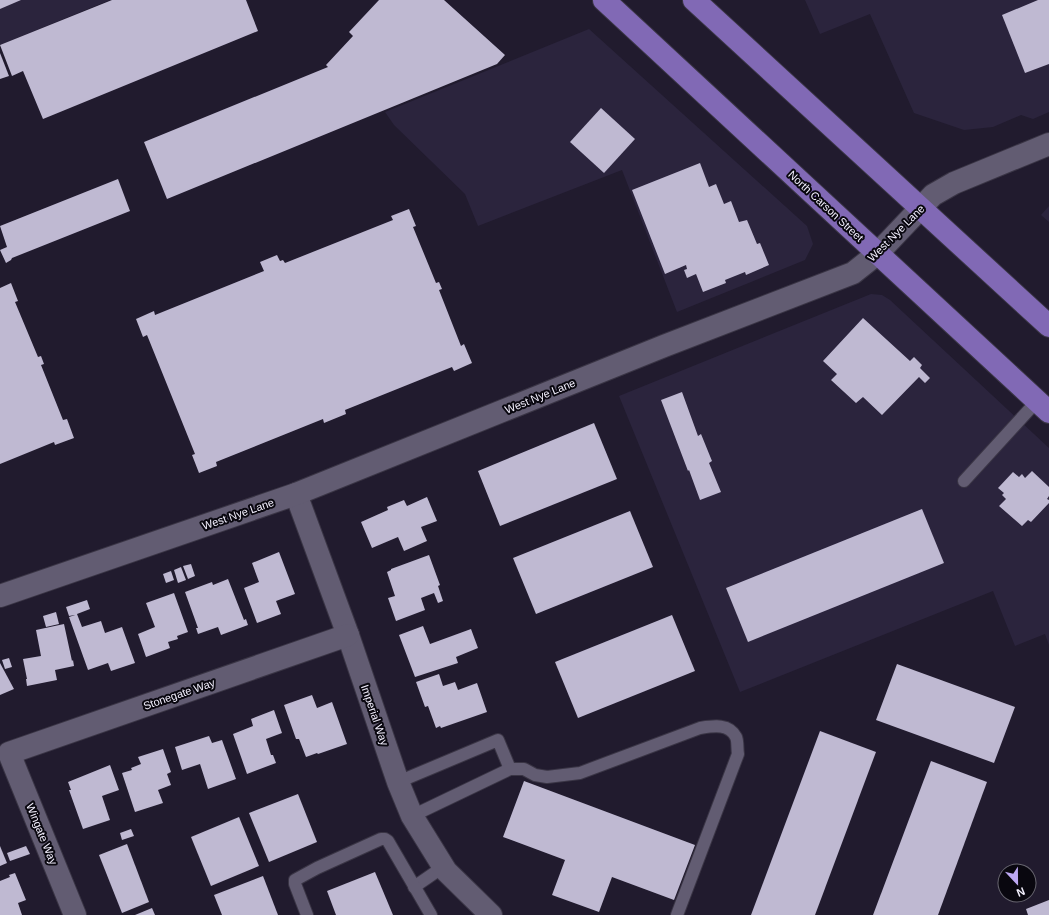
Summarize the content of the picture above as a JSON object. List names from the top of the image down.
{
  "streets": {
    "main road": ["North Carson Street"],
    "street": [
      "West Nye Lane",
      "Stonegate Way",
      "Imperial Way",
      "Wingate Way"
    ]
  },
  "crossings": [
    ["North Carson Street", "West Nye Lane"],
    ["West Nye Lane", "Imperial Way"],
    ["Stonegate Way", "Imperial Way"],
    ["Stonegate Way", "Wingate Way"]
  ],
  "north": "bottom"
}
